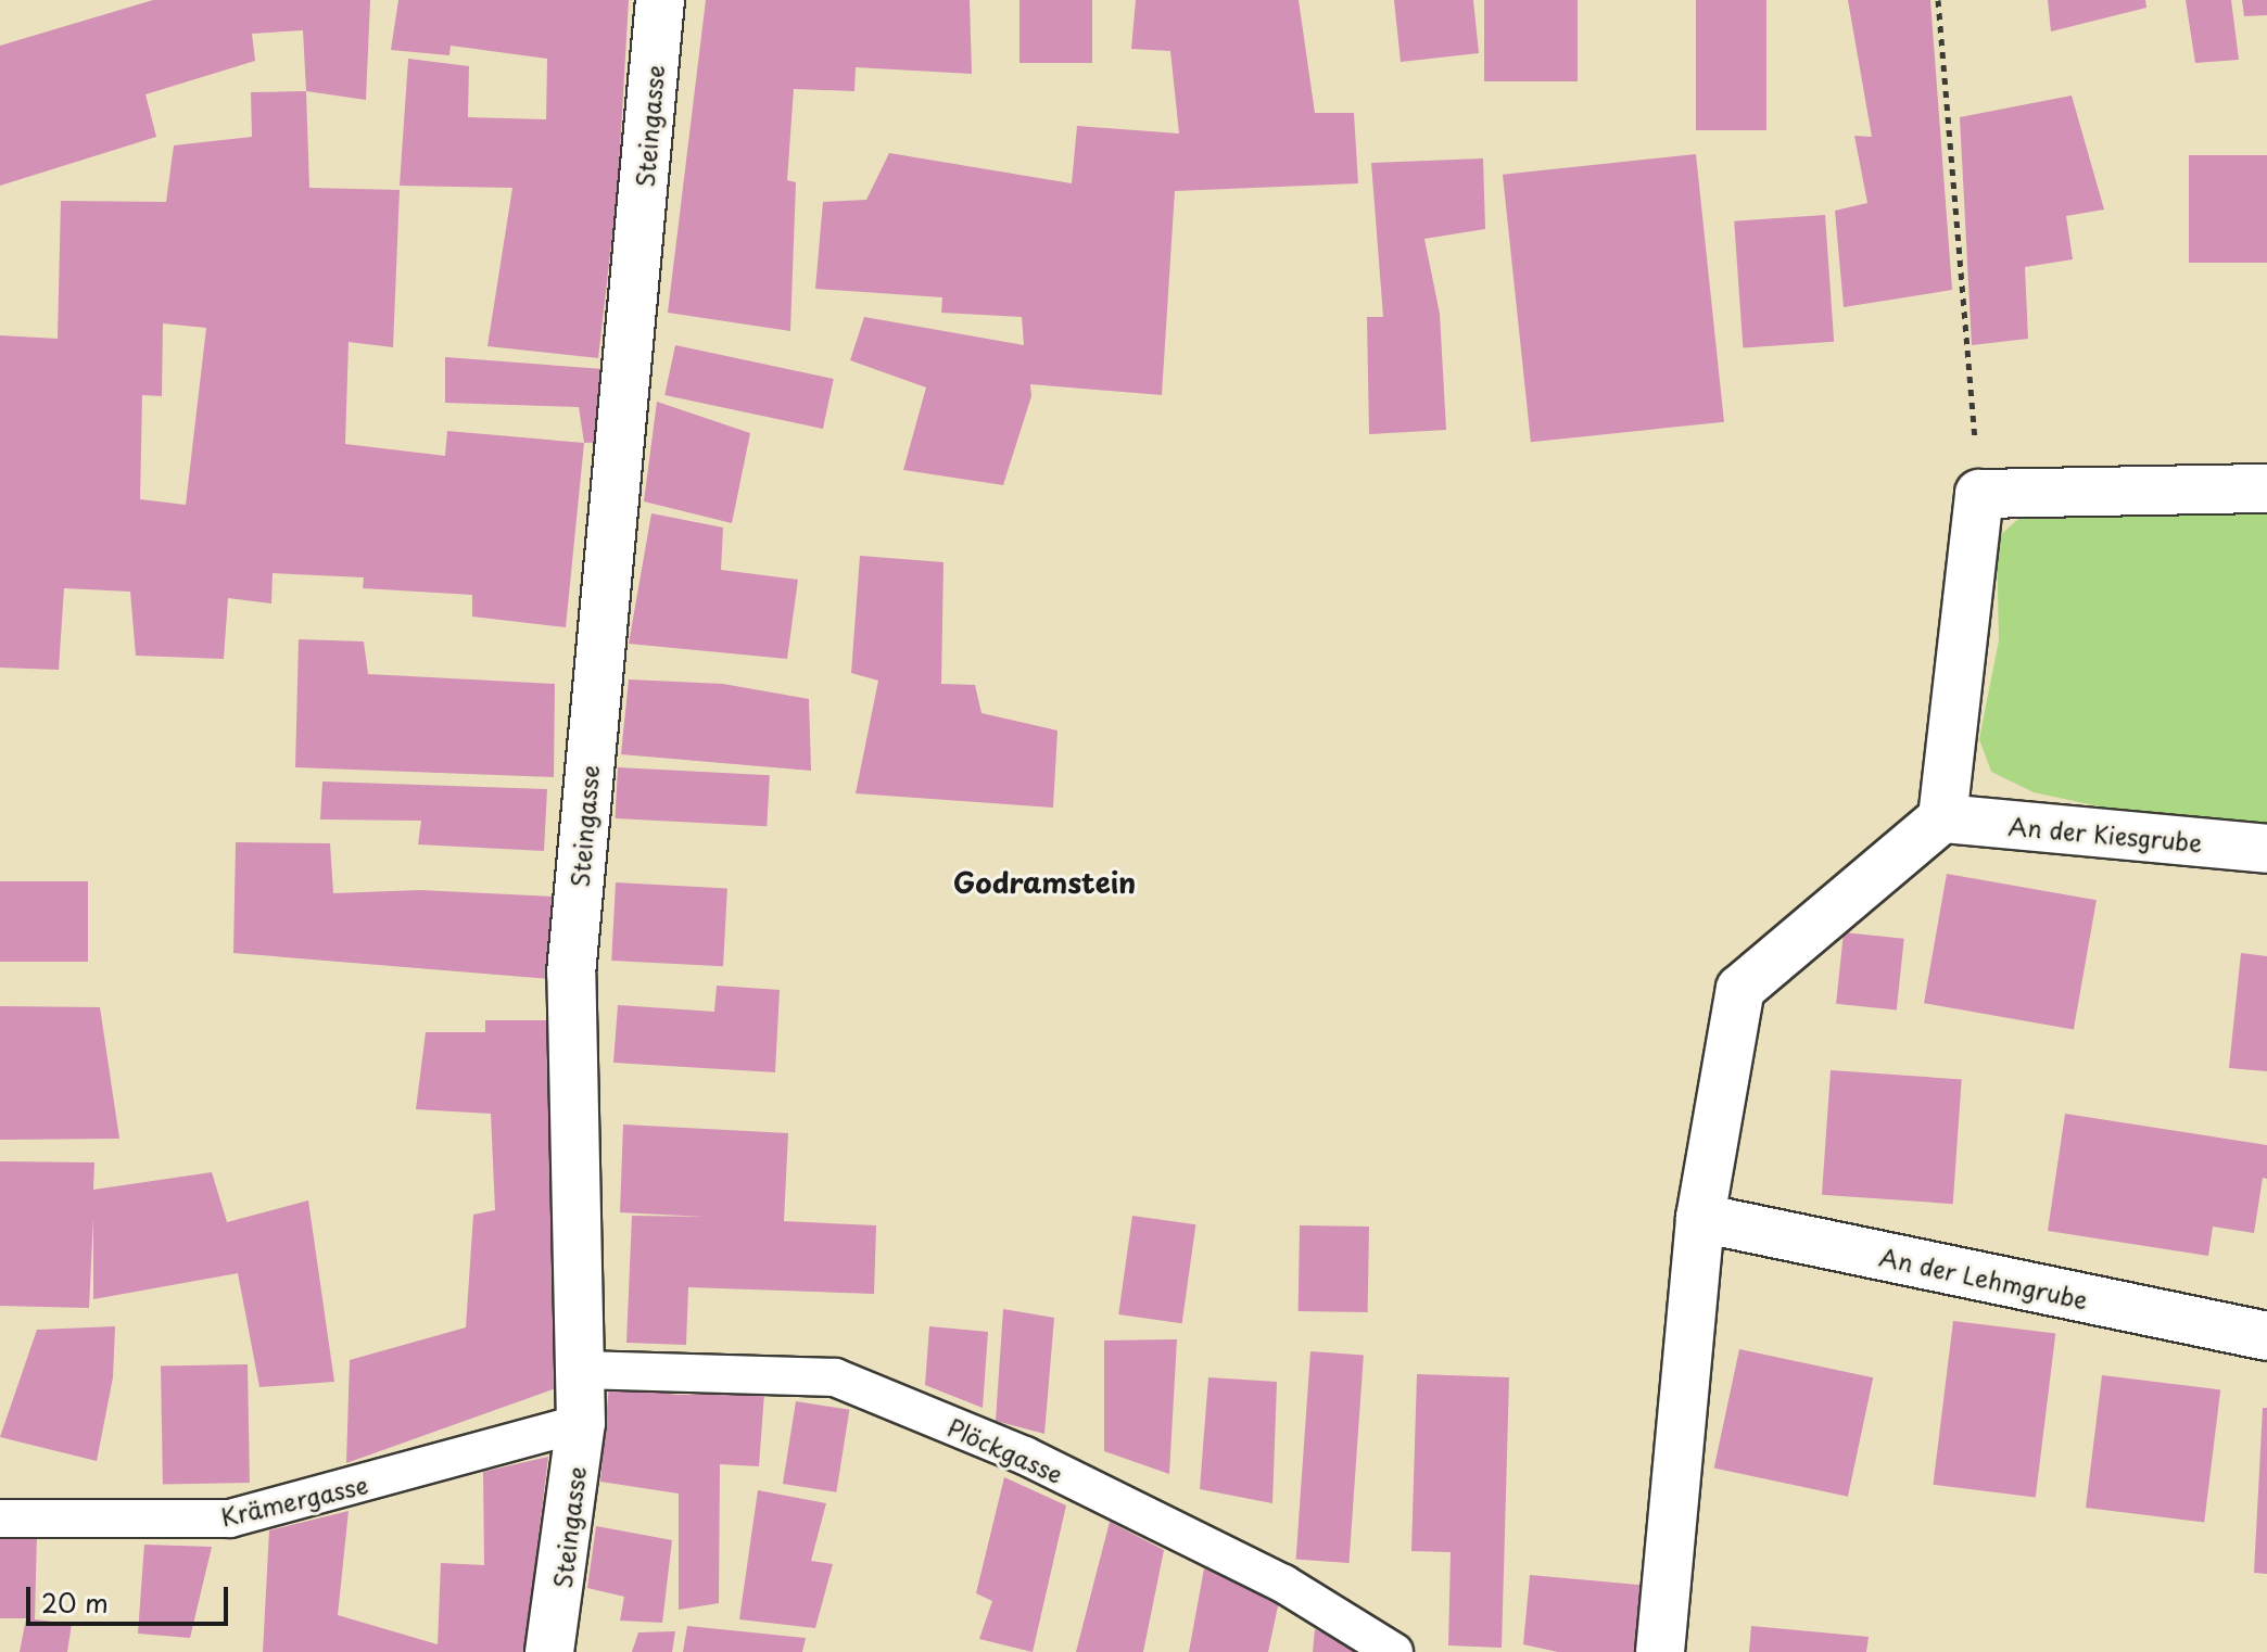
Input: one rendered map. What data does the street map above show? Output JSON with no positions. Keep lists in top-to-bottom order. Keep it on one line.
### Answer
{"streets":{"street":["Steingasse","An der Kiesgrube","An der Lehmgrube"],"lane":["Plöckgasse","Krämergasse"]},"crossings":[["Steingasse","Plöckgasse"],["Steingasse","Krämergasse"]],"districts":["Godramstein"],"scale_bar":"20 m"}
